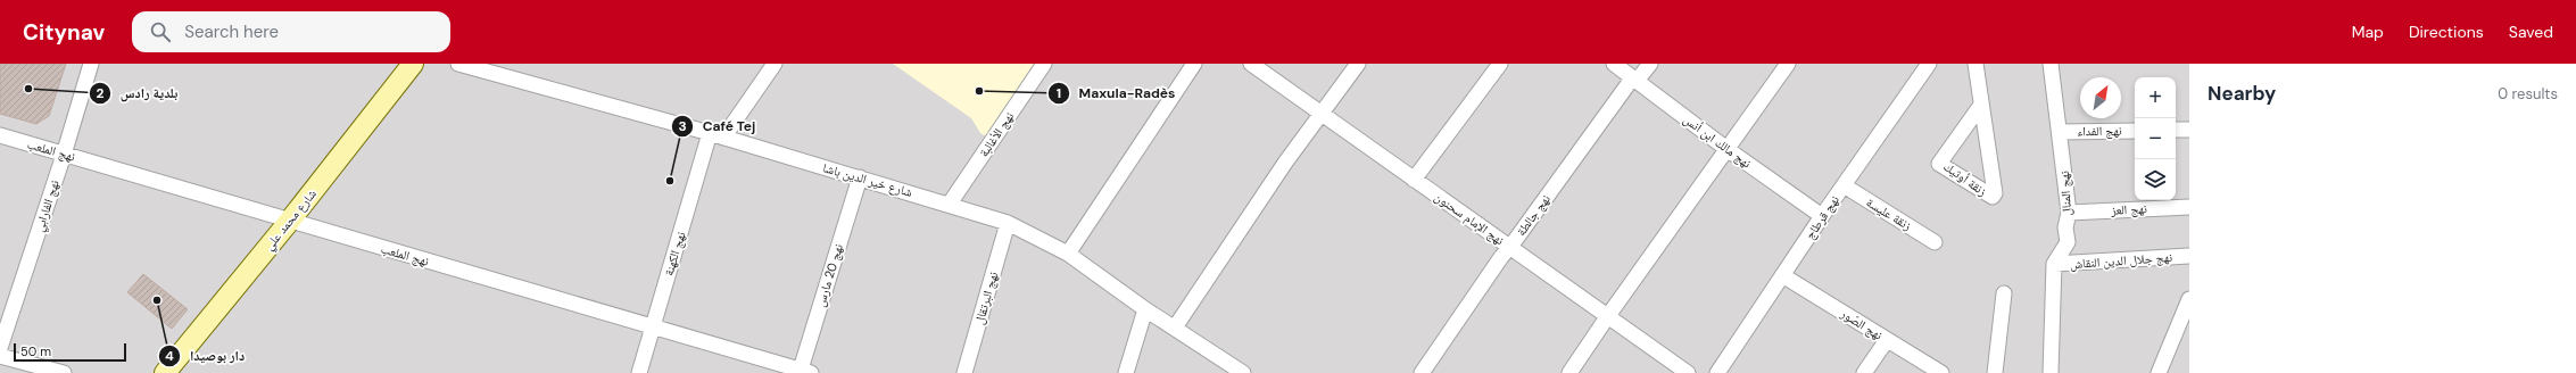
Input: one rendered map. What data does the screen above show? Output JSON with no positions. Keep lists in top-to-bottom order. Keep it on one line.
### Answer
{"streets":{"main road":["شارع محمد علي"],"street":["نهج الفداء","نهج الأغالبة","نهج مالك ابن أنس","نهج الملعب","زنقة أوتيك","شارع خير الدين باشا","نهج المنال","نهج الفارابي","نهج العز","زنقة عليسة","نهج جالطة","نهج قرطاج","نهج الإمام سحنون","نهج الكهنة","نهج جلال الدين النقاش","نهج 20 مارس","نهج البرتقال","نهج الصّور"]},"crossings":[["نهج الفداء","نهج المنال"],["نهج الأغالبة","شارع خير الدين باشا"],["نهج مالك ابن أنس","نهج جالطة"],["نهج مالك ابن أنس","نهج قرطاج"],["نهج الملعب","نهج الفارابي"],["نهج الملعب","شارع محمد علي"],["نهج الملعب","نهج الكهنة"],["نهج الملعب","نهج 20 مارس"],["شارع خير الدين باشا","نهج الكهنة"],["شارع خير الدين باشا","نهج 20 مارس"],["شارع خير الدين باشا","نهج البرتقال"],["نهج المنال","نهج العز"],["نهج المنال","نهج جلال الدين النقاش"],["زنقة عليسة","نهج قرطاج"],["نهج جالطة","نهج الإمام سحنون"],["نهج قرطاج","نهج الصّور"]],"places":["بلدية رادس","Maxula-Radès","Café Tej","دار بوصيدا"],"scale_bar":"50 m","north":"top right","page":{"header":"Citynav","search":"Search here","nav":["Map","Directions","Saved"],"heading":["Nearby","0 results"],"map_buttons":["+","−"],"scale":"50 m"}}
